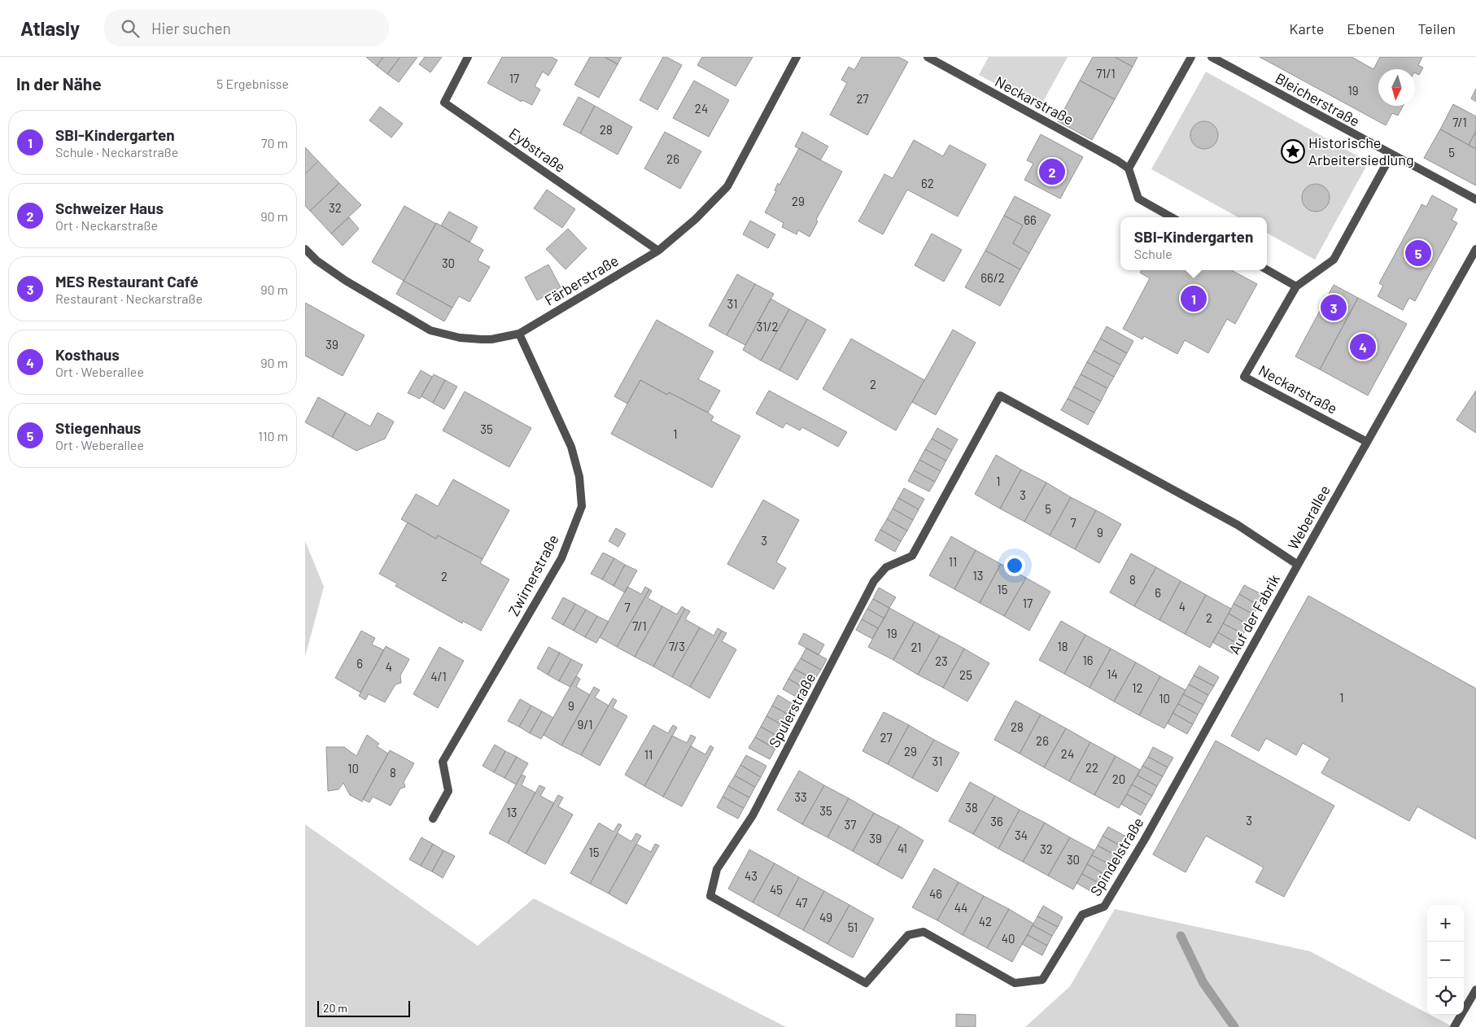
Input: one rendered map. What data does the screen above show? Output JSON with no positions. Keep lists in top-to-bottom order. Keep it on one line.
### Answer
{"streets":{"street":["Bleicherstraße","Neckarstraße","Eybstraße","Färberstraße","Weberallee","Zwirnerstraße","Auf der Fabrik","Spulerstraße","Spindelstraße"]},"crossings":[["Bleicherstraße","Neckarstraße"],["Neckarstraße","Weberallee"],["Eybstraße","Färberstraße"],["Färberstraße","Zwirnerstraße"],["Weberallee","Auf der Fabrik"],["Weberallee","Spulerstraße"],["Auf der Fabrik","Spindelstraße"],["Spulerstraße","Spindelstraße"]],"places":{"place":["Historische Arbeitersiedlung"]},"house_numbers":["71/1","17","19","27","24","7/1","28","5","26","62","29","32","66","30","66/2","31","31/2","39","2","35","1","1","3","5","7","9","3","11","13","2","8","15","6","17","4","7","2","7/1","19","7/3","18","21","16","23","6","4","14","25","4/1","12","1","10","9","9/1","28","27","26","29","24","11","31","22","10","8","20","33","38","35","13","3","36","37","34","39","41","32","15","30","43","45","46","47","44","49","42","51","40"],"scale_bar":"20 m","north":"bottom","page":{"header":"Atlasly","search":"Hier suchen","nav":["Karte","Ebenen","Teilen"],"heading":["In der Nähe","5 Ergebnisse"],"list":[{"mark":"1","name":"SBI-Kindergarten","note":"Schule · Neckarstraße","value":"70 m"},{"mark":"2","name":"Schweizer Haus","note":"Ort · Neckarstraße","value":"90 m"},{"mark":"3","name":"MES Restaurant Café","note":"Restaurant · Neckarstraße","value":"90 m"},{"mark":"4","name":"Kosthaus","note":"Ort · Weberallee","value":"90 m"},{"mark":"5","name":"Stiegenhaus","note":"Ort · Weberallee","value":"110 m"}],"pins":["2","5","1","3","4"],"popup":["SBI-Kindergarten","Schule"],"map_buttons":["+","−"],"scale":"20 m"}}
